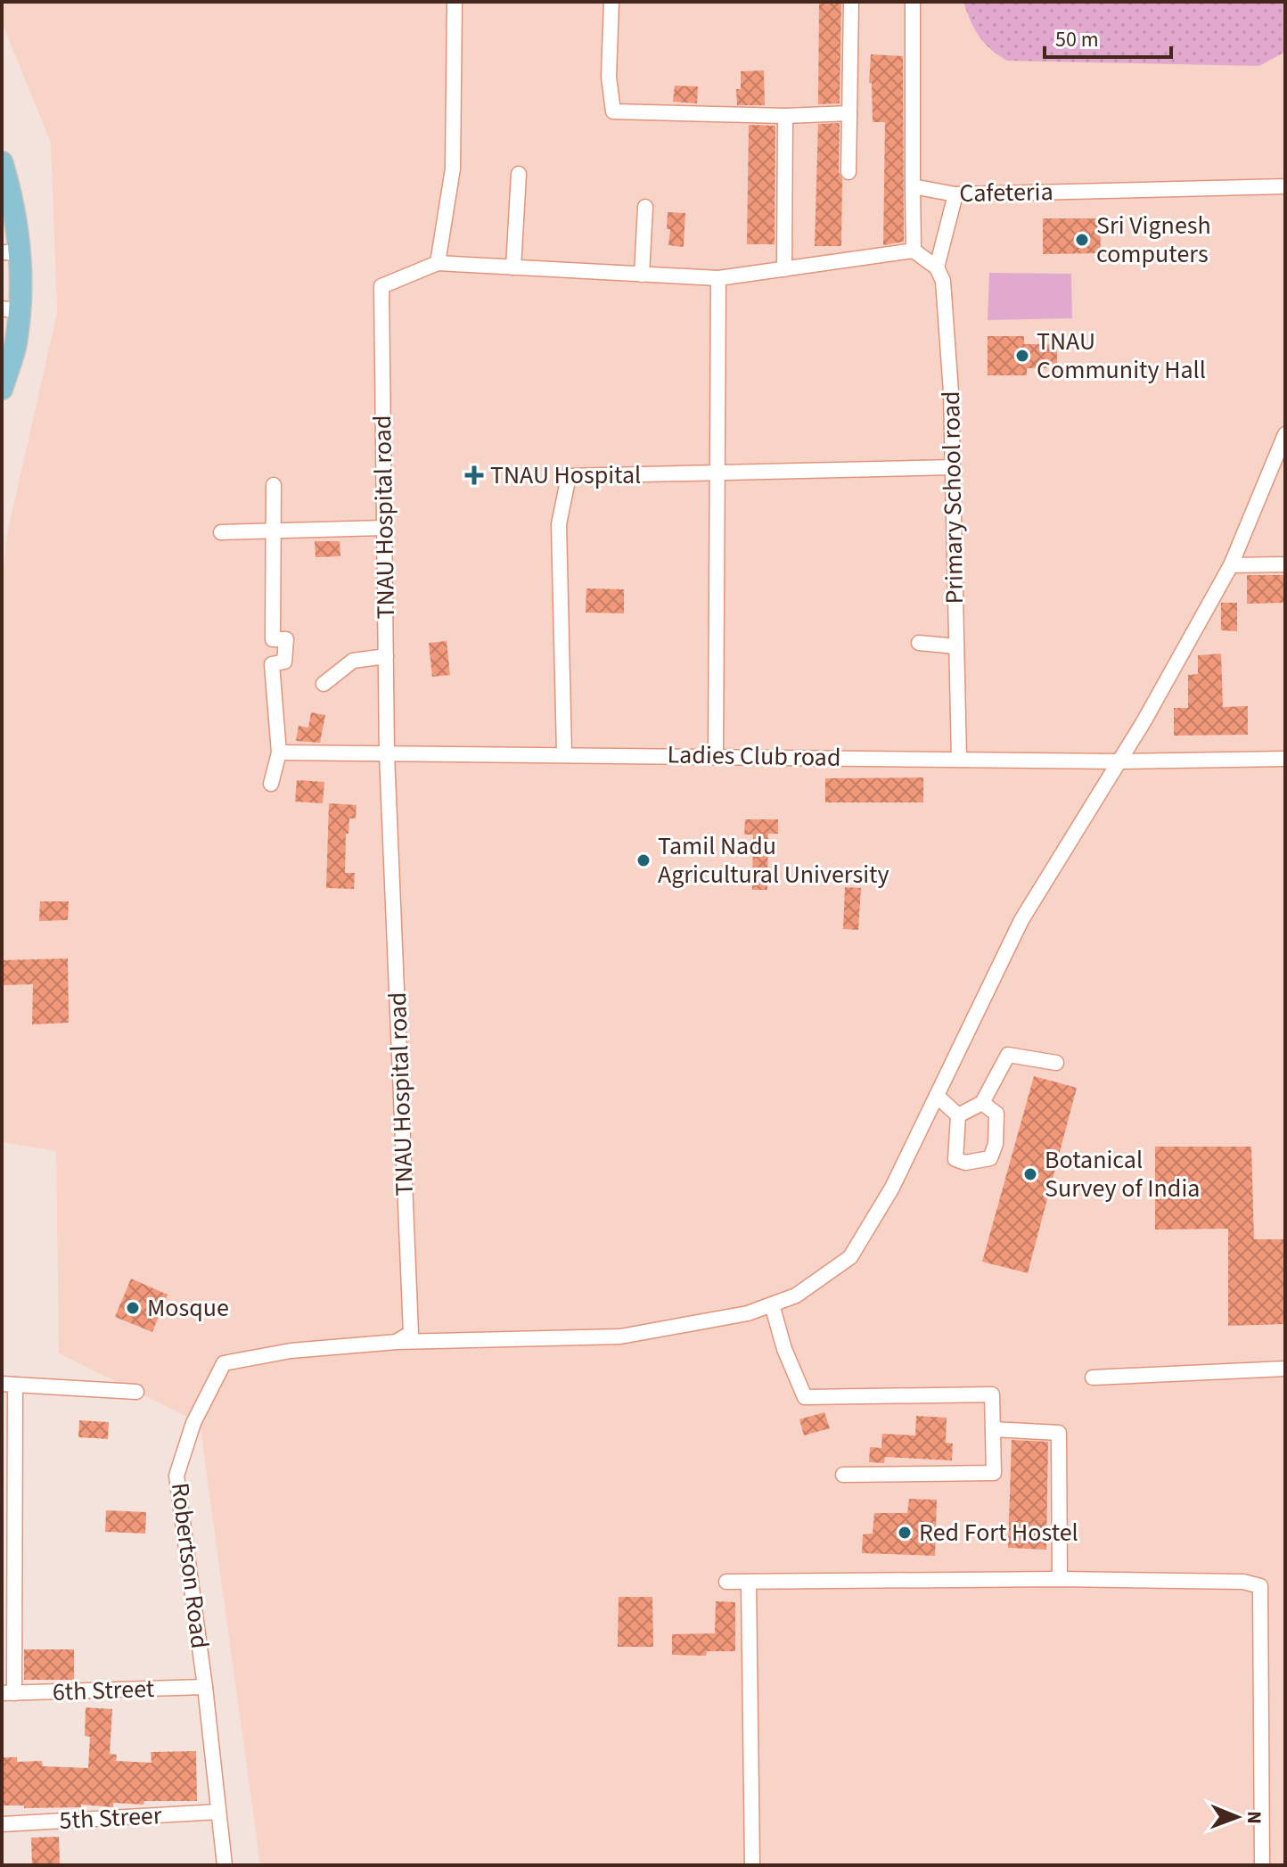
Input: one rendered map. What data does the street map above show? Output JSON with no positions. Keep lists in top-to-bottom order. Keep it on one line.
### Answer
{"streets":{"street":["Cafeteria","Primary School road","TNAU Hospital road","Ladies Club road","Robertson Road","6th Street","5th Streer"]},"crossings":[["Primary School road","Ladies Club road"],["TNAU Hospital road","Ladies Club road"],["TNAU Hospital road","Robertson Road"],["Robertson Road","6th Street"],["Robertson Road","5th Streer"]],"places":{"other":["Sri Vignesh computers","TNAU Community Hall","Tamil Nadu Agricultural University","Botanical Survey of India","Mosque","Red Fort Hostel"],"health":["TNAU Hospital"]},"scale_bar":"50 m","north":"right"}
